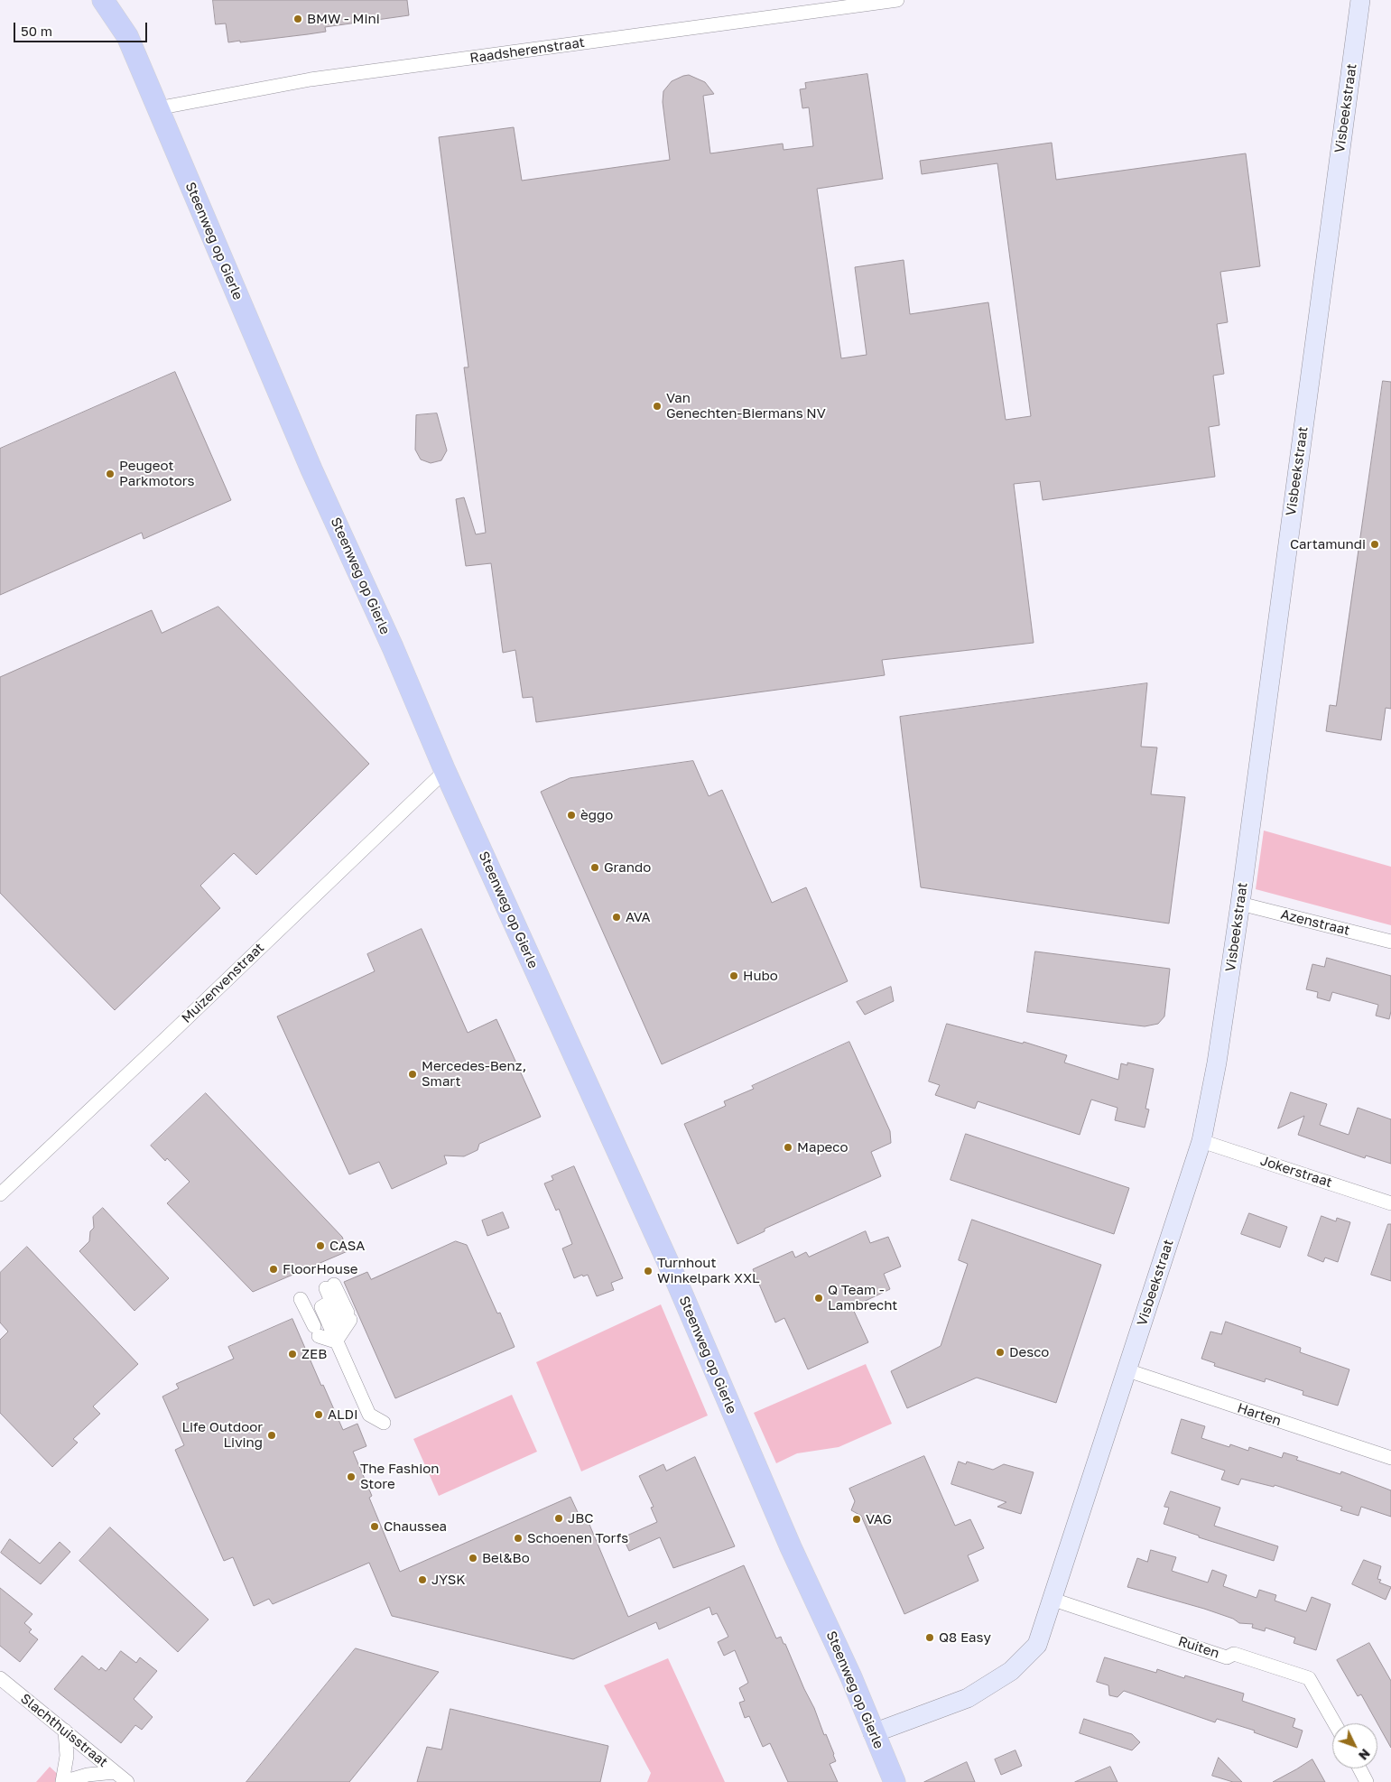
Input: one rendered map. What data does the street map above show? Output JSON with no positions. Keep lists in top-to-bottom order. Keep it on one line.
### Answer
{"streets":{"main road":["Steenweg op Gierle"],"street":["Raadsherenstraat","Visbeekstraat","Azenstraat","Muizenvenstraat","Jokerstraat","Harten","Ruiten","Slachthuisstraat"]},"crossings":[["Raadsherenstraat","Steenweg op Gierle"],["Visbeekstraat","Steenweg op Gierle"],["Visbeekstraat","Azenstraat"],["Visbeekstraat","Jokerstraat"],["Visbeekstraat","Harten"],["Visbeekstraat","Ruiten"],["Steenweg op Gierle","Muizenvenstraat"]],"places":["BMW - Mini","Van Genechten-Biermans NV","Peugeot Parkmotors","Cartamundi","èggo","Grando","AVA","Hubo","Mercedes-Benz, Smart","Mapeco","CASA","FloorHouse","Turnhout Winkelpark XXL","Q Team - Lambrecht","Desco","ZEB","ALDI","Life Outdoor Living","The Fashion Store","JBC","VAG","Chaussea","Schoenen Torfs","Bel&Bo","JYSK","Q8 Easy"],"scale_bar":"50 m","north":"bottom right"}
